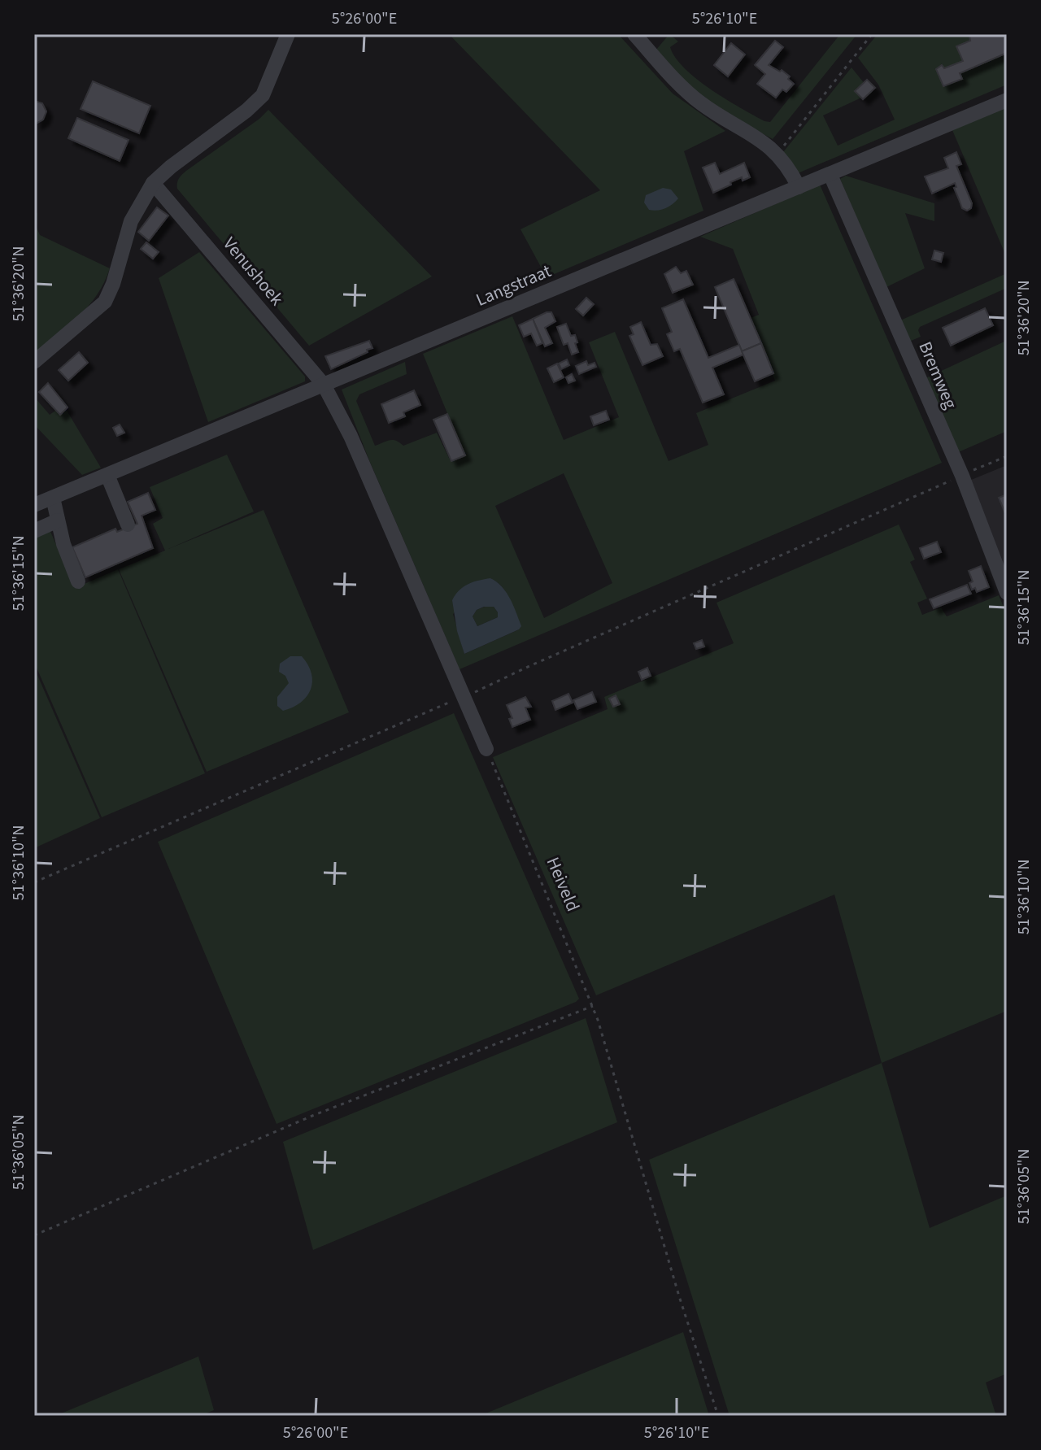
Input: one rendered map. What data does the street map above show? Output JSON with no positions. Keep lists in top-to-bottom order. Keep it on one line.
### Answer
{"streets":{"street":["Venushoek","Langstraat","Bremweg"],"path":["Heiveld"]},"crossings":[["Venushoek","Langstraat"],["Langstraat","Bremweg"]],"coordinates":["5°26'00\"E","5°26'10\"E","51°36'20\"N","51°36'15\"N","51°36'10\"N","51°36'05\"N"]}
